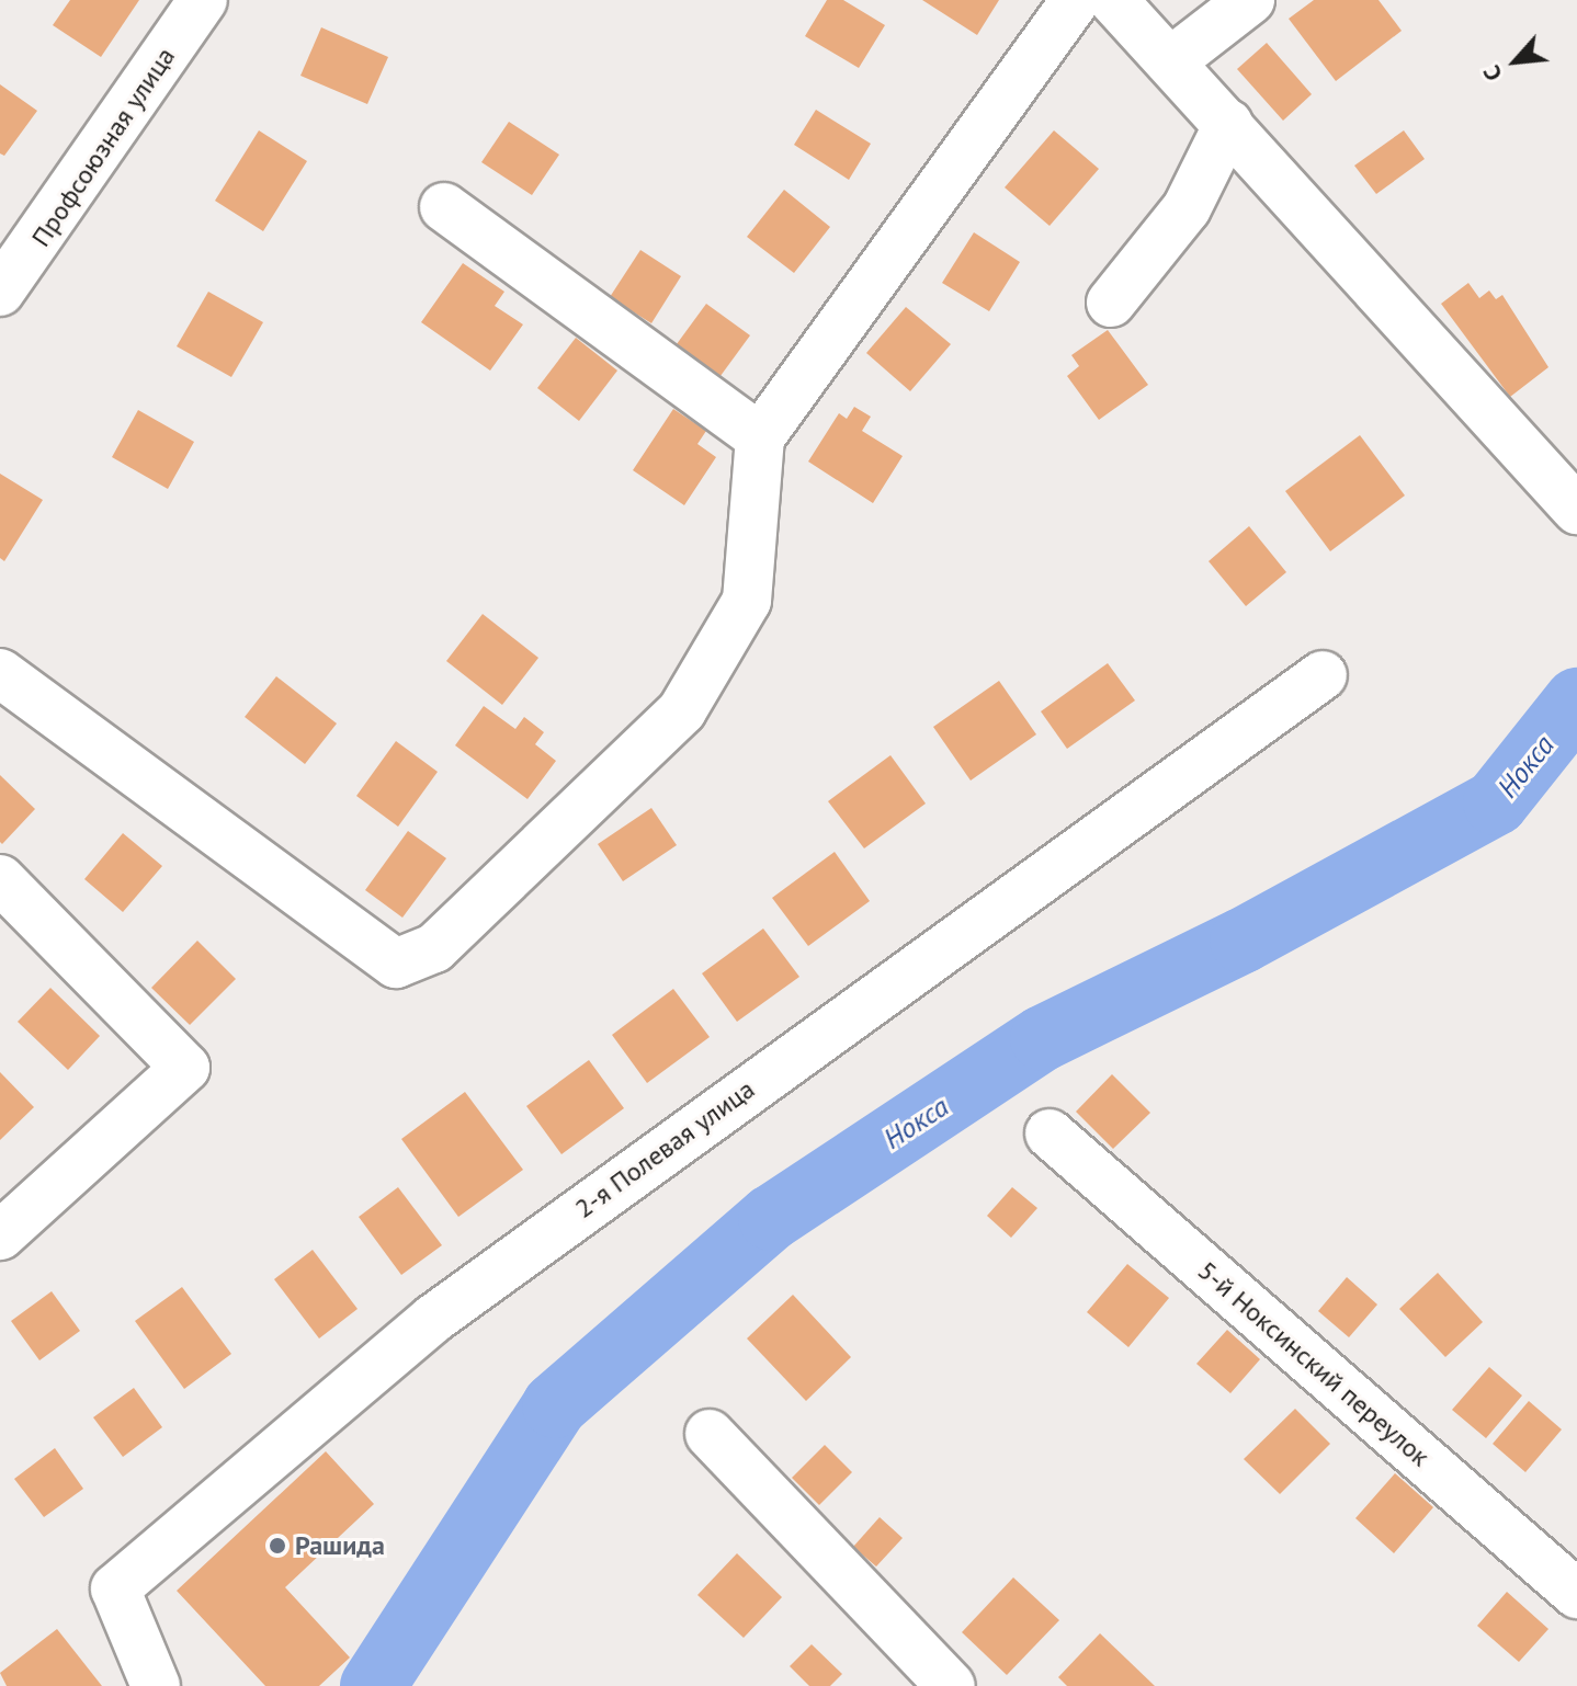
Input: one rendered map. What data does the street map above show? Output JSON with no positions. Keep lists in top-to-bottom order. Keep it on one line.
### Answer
{"streets":{"street":["Профсоюзная улица","2-я Полевая улица","5-й Ноксинский переулок"]},"water":["Нокса"],"places":["Рашида"],"north":"bottom left"}
